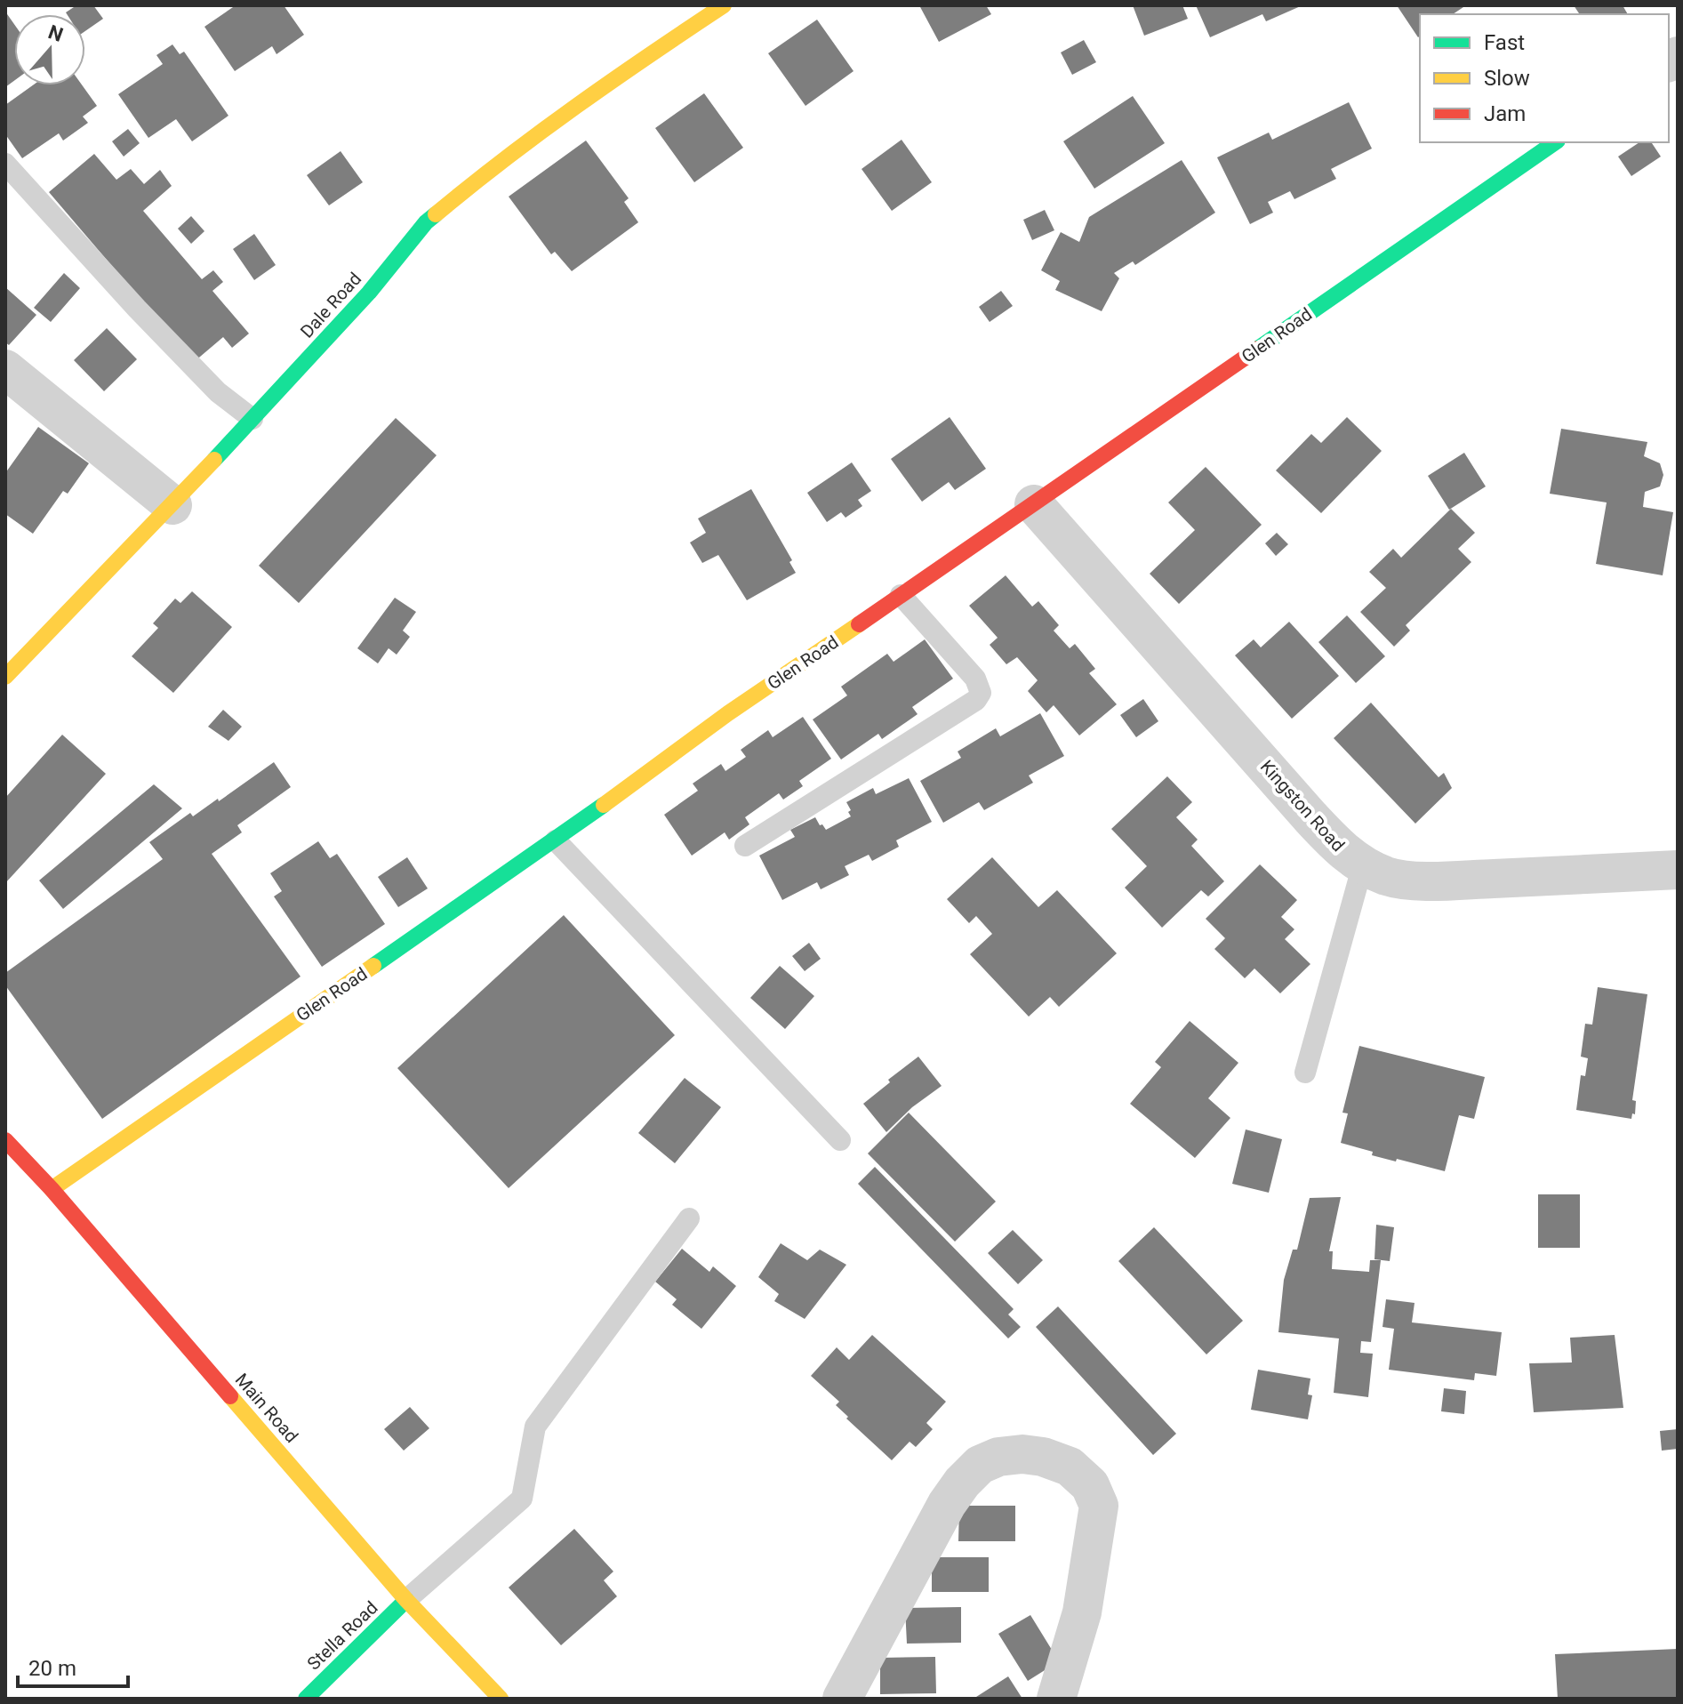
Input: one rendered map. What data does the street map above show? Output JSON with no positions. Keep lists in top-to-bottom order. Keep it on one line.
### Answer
{"streets":{"street":["Dale Road","Glen Road","Kingston Road","Main Road","Stella Road"]},"crossings":[["Glen Road","Kingston Road"],["Glen Road","Main Road"],["Main Road","Stella Road"]],"legend":["Fast","Slow","Jam"],"scale_bar":"20 m","north":"top"}
